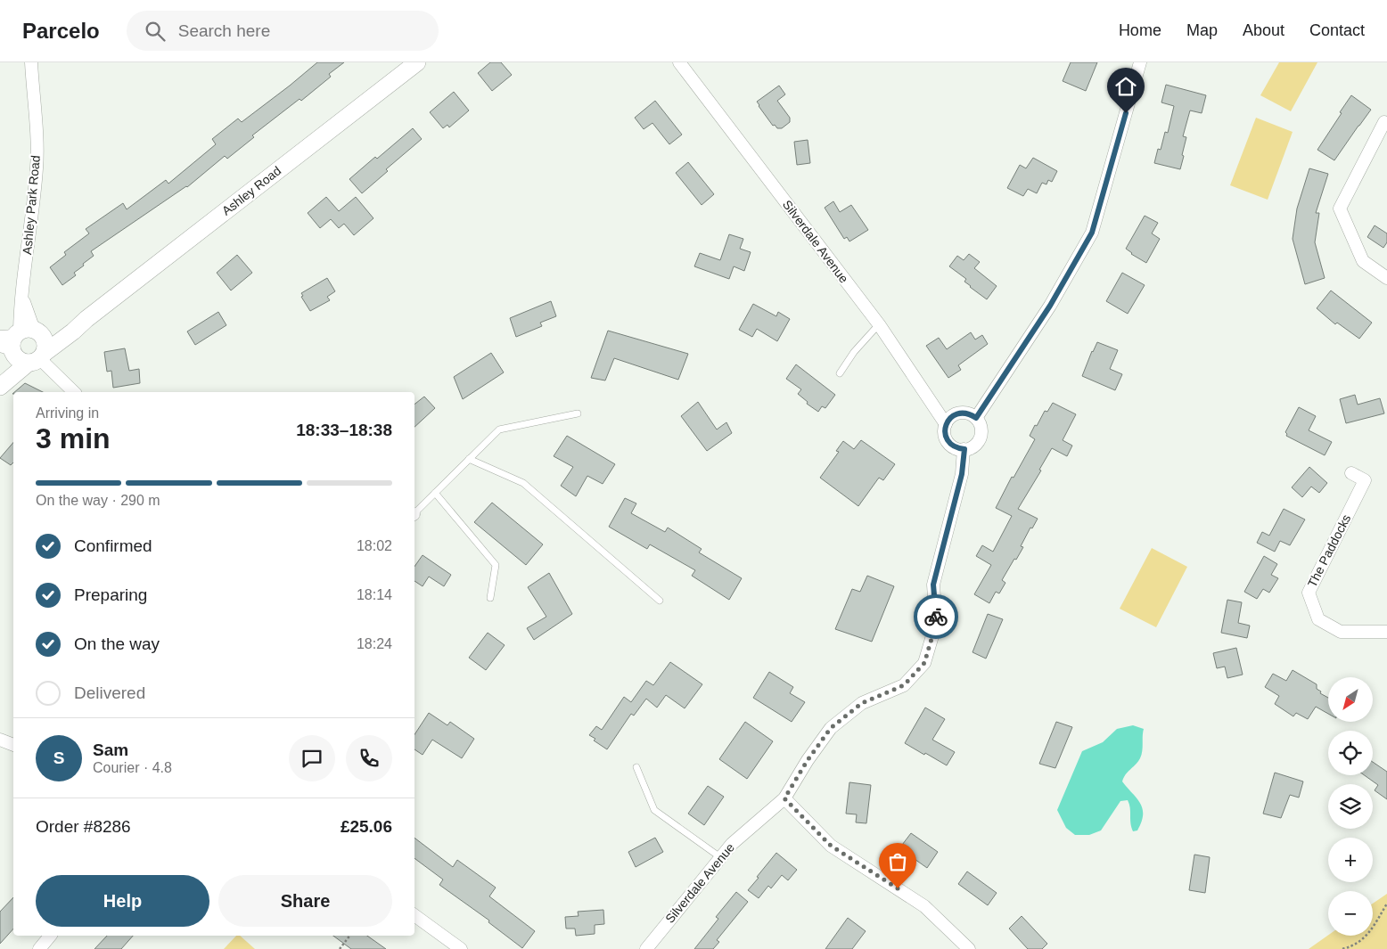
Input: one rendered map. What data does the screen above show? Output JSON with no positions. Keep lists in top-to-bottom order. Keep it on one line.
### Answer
{"streets":{"main road":["Ashley Road"],"street":["Ashley Park Road","Silverdale Avenue","The Paddocks"]},"crossings":[["Ashley Road","Ashley Park Road"]],"north":"bottom left","page":{"header":"Parcelo","search":"Search here","nav":["Home","Map","About","Contact"],"heading":["3 min","Arriving in","18:33–18:38"],"panel":["Sam","Courier · 4.8","Order #8286","£25.06"],"bar":"On the way · 290 m","list":[["Confirmed","18:02"],["Preparing","18:14"],["On the way","18:24"],"Delivered"],"map_buttons":["+","−"],"round":"S","buttons":["Help","Share"]}}
